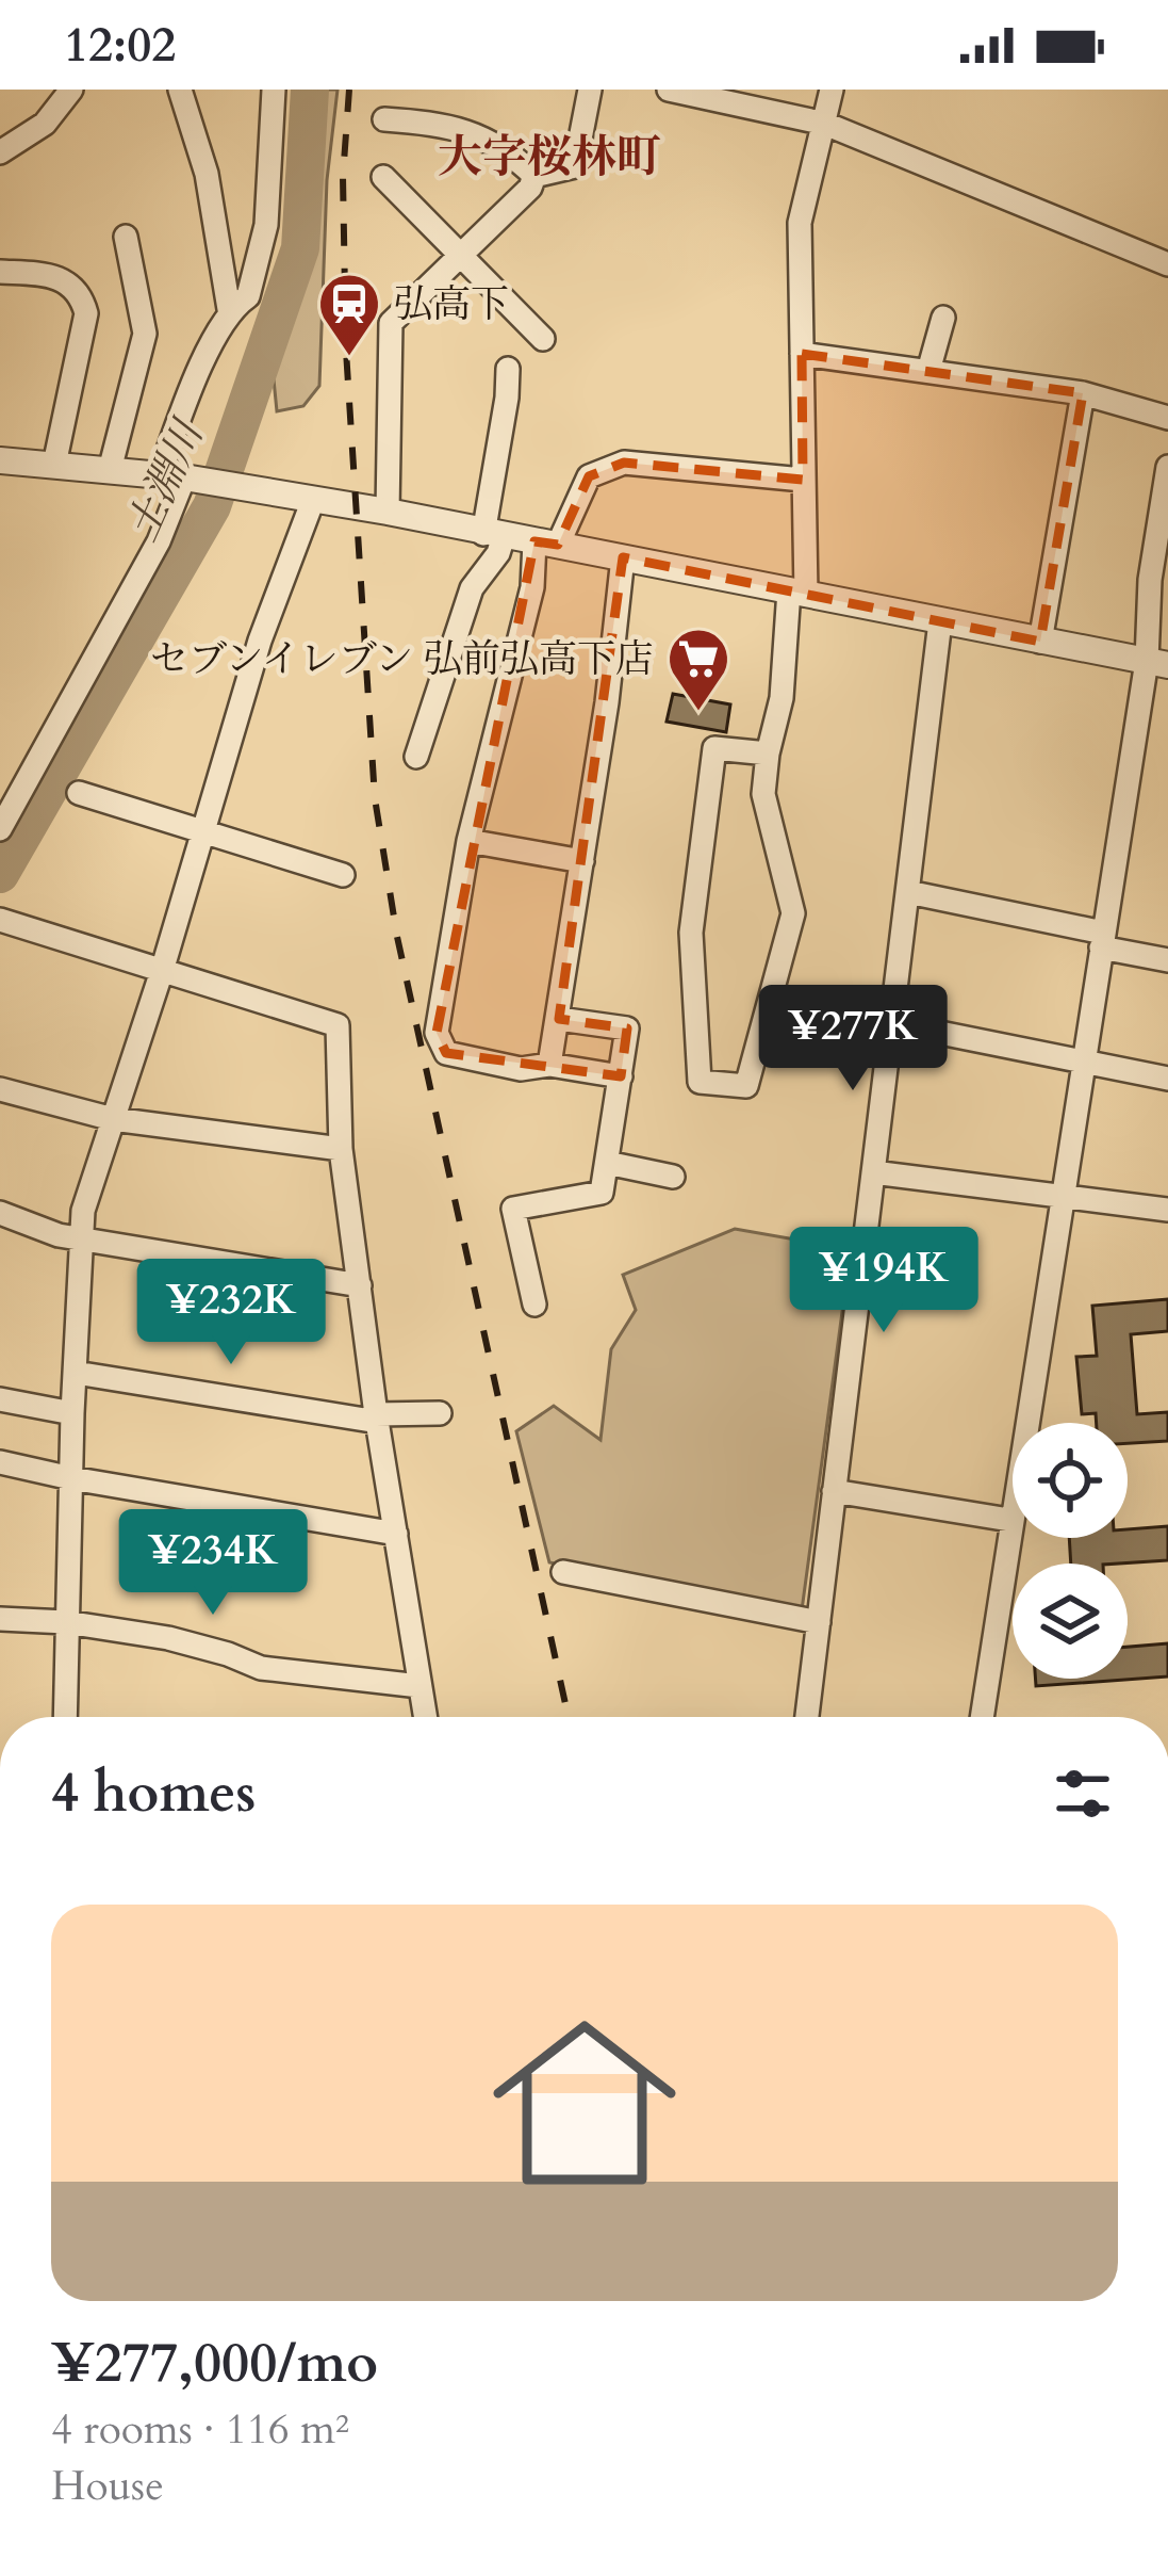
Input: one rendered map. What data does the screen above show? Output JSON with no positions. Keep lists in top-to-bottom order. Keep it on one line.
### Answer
{"districts":["大字桜林町"],"water":["土淵川"],"places":{"station":["弘高下"],"supermarket":["セブンイレブン 弘前弘高下店"]},"page":{"status":"12:02","price":["¥277K","¥194K","¥232K","¥234K"],"heading":"4 homes","list":[{"name":"¥277,000/mo","note":"4 rooms · 116 m² · House"}]}}
